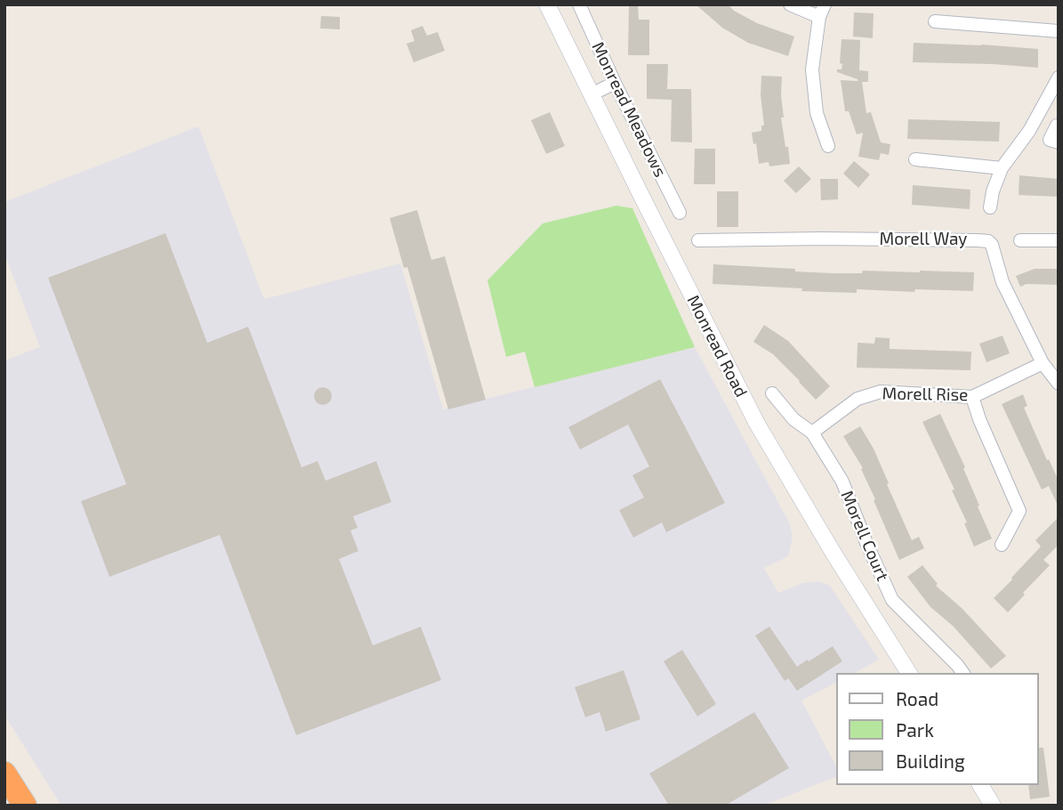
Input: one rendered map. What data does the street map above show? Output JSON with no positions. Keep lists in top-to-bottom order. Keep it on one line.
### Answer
{"streets":{"street":["Monread Meadows","Morell Way","Monread Road","Morell Rise","Morell Court"]},"crossings":[["Morell Way","Morell Rise"],["Morell Rise","Morell Court"]],"legend":["Road","Park","Building"]}
